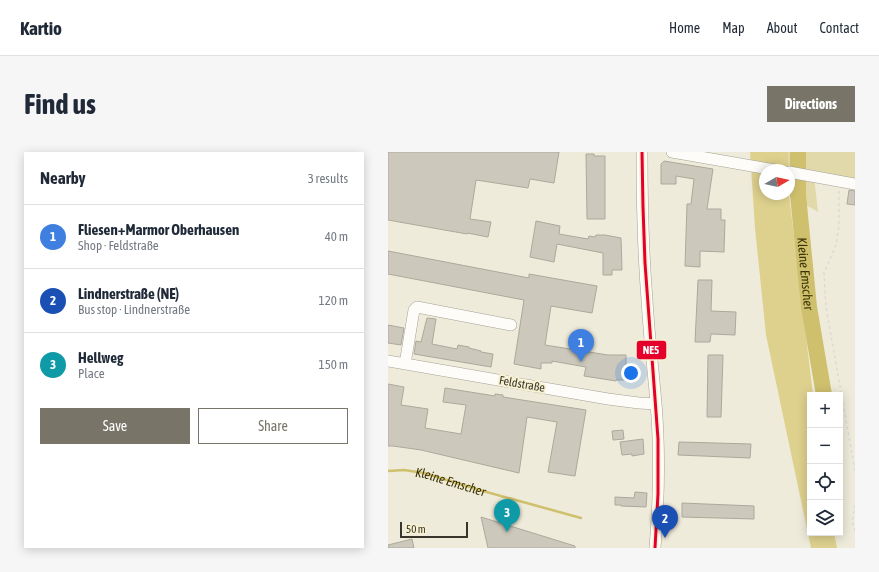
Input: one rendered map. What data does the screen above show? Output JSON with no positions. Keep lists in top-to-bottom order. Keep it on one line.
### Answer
{"streets":{"street":["Feldstraße"]},"water":["Kleine Emscher"],"lines":["transit line NE5"],"scale_bar":"50 m","north":"right","page":{"header":"Kartio","nav":["Home","Map","About","Contact"],"buttons":["Directions",["Save","Share"]],"title":"Find us","heading":["Nearby","3 results"],"list":[{"mark":"1","name":"Fliesen+Marmor Oberhausen","note":"Shop · Feldstraße","value":"40 m"},{"mark":"2","name":"Lindnerstraße (NE)","note":"Bus stop · Lindnerstraße","value":"120 m"},{"mark":"3","name":"Hellweg","note":"Place","value":"150 m"}],"pins":["1","3","2"],"map_buttons":["+","−"],"scale":"50 m"}}
